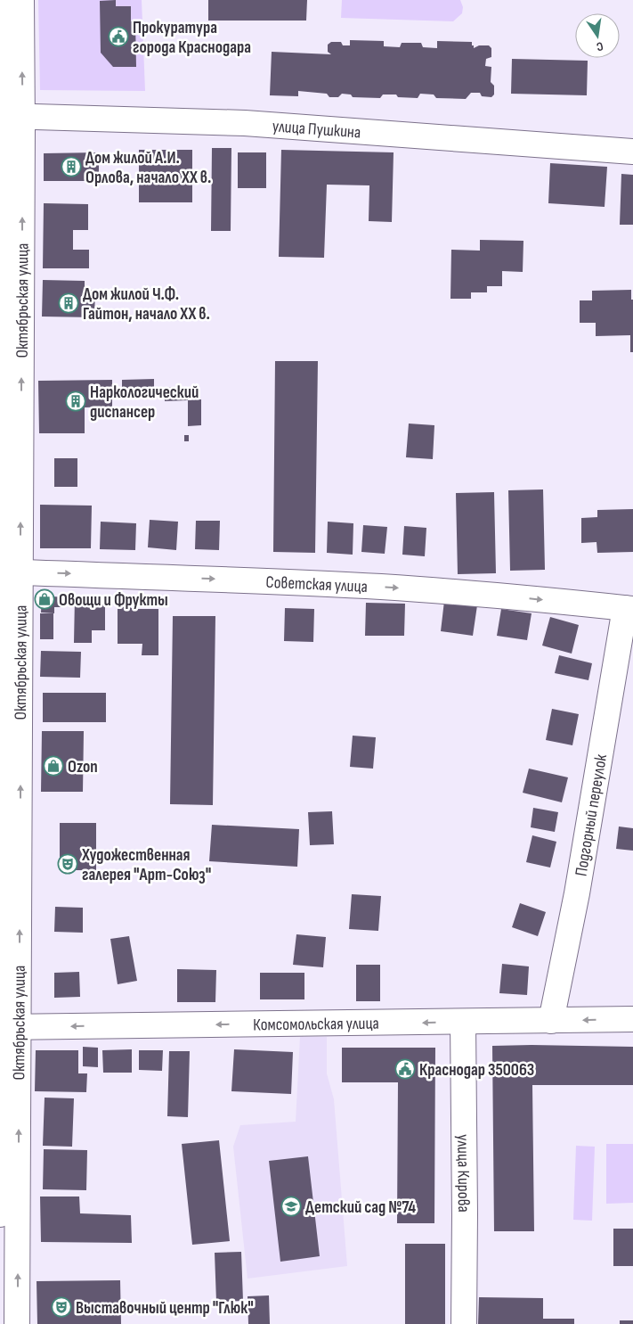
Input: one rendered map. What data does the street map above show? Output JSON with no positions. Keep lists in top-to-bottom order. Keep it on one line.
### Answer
{"streets":{"street":["улица Пушкина","Октябрьская улица","Советская улица","Подгорный переулок","Комсомольская улица","улица Кирова"]},"crossings":[["улица Пушкина","Октябрьская улица"],["Октябрьская улица","Советская улица"],["Октябрьская улица","Комсомольская улица"],["Советская улица","Подгорный переулок"],["Подгорный переулок","Комсомольская улица"],["Комсомольская улица","улица Кирова"]],"one_way":["Советская улица","Комсомольская улица"],"places":{"public building":["Прокуратура города Краснодара","Краснодар 350063"],"building":["Дом жилой А.И. Орлова, начало XX в.","Дом жилой Ч.Ф. Гайтон, начало XX в.","Наркологический диспансер"],"shop":["Овощи и Фрукты","Ozon"],"theatre":["Художественная галерея \"Арт-Союз\"","Выставочный центр \"Глюк\""],"school or university":["Детский сад №74"]},"north":"bottom"}
